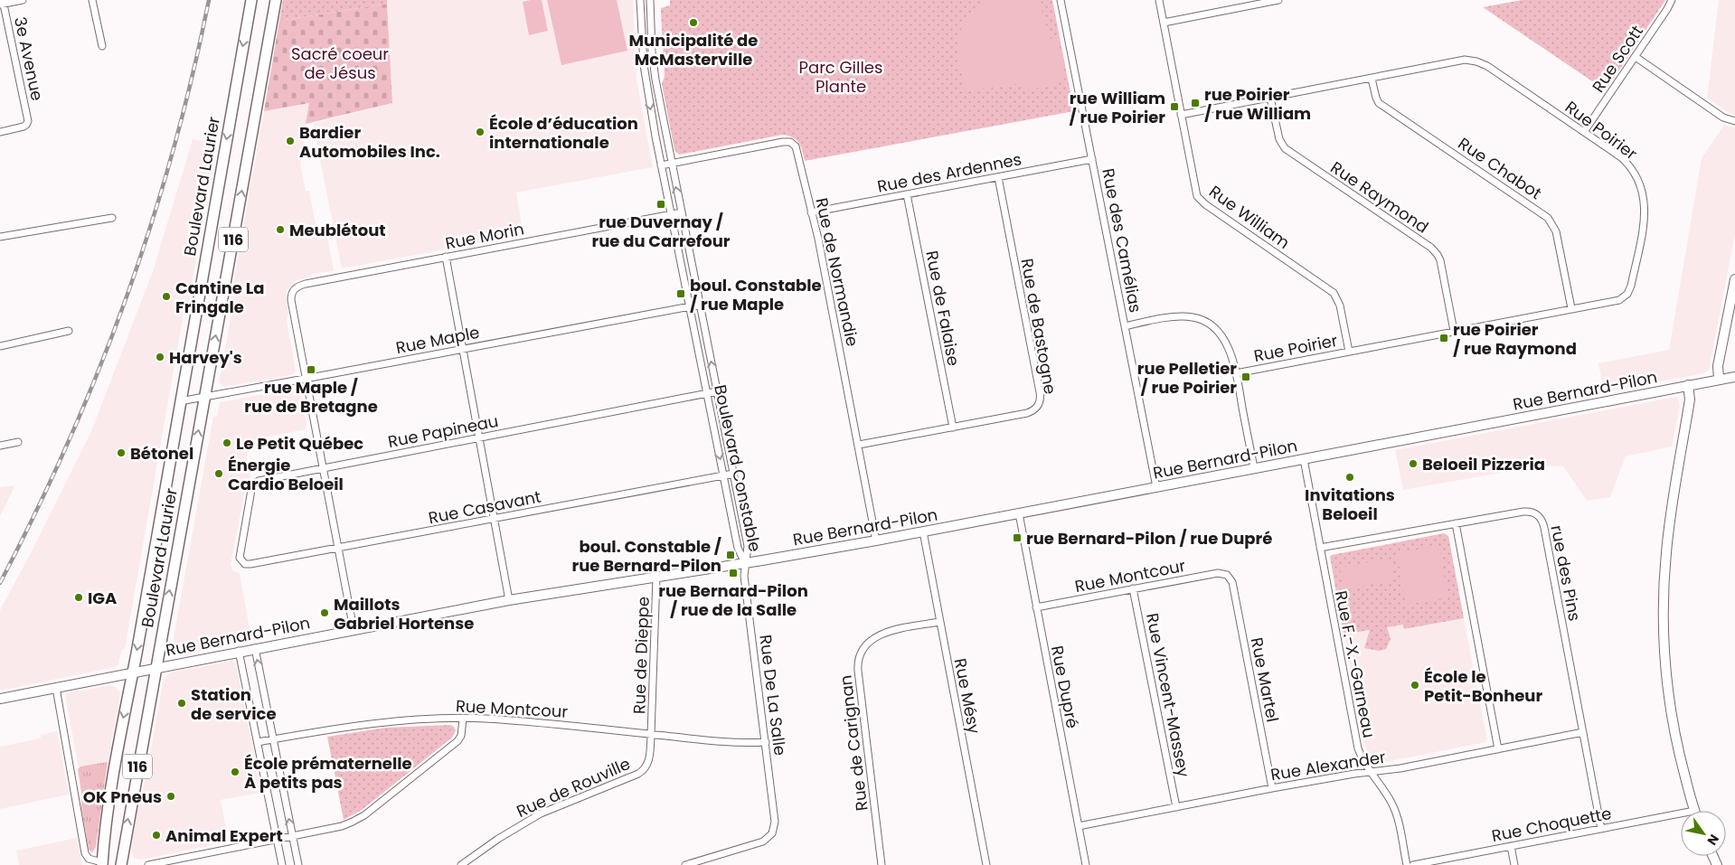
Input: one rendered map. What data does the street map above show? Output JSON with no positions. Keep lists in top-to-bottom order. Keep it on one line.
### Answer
{"streets":{"main road":["Boulevard Laurier","116","Rue Bernard-Pilon"],"street":["3e Avenue","Rue Scott","Rue Poirier","Rue Chabot","Rue des Ardennes","Rue Raymond","Rue William","Rue Morin","Rue des Camélias","Rue de Normandie","Rue de Falaise","Rue de Bastogne","Rue Maple","Rue Papineau","Boulevard Constable","Rue Casavant","rue des Pins","Rue Montcour","Rue de Dieppe","Rue F.-X.-Garneau","Rue Martel","Rue Dupré","Rue De La Salle","Rue Vincent-Massey","Rue Mésy","Rue de Carignan","Rue Alexander","Rue de Rouville","Rue Choquette"]},"crossings":[["Rue Scott","Rue Poirier"],["Rue Poirier","Rue Chabot"],["Rue Poirier","Rue Raymond"],["Rue Poirier","Rue William"],["Rue des Ardennes","Rue des Camélias"],["Rue des Ardennes","Rue de Normandie"],["Rue des Ardennes","Rue de Falaise"],["Rue des Ardennes","Rue de Bastogne"],["Boulevard Laurier","116"],["Boulevard Laurier","Rue Maple"],["Boulevard Laurier","Rue Bernard-Pilon"],["Rue Morin","Rue Maple"],["Rue Morin","Boulevard Constable"],["116","Rue Bernard-Pilon"],["Rue des Camélias","Rue Bernard-Pilon"],["Rue de Normandie","Rue de Bastogne"],["Rue de Normandie","Rue Bernard-Pilon"],["Rue de Normandie","Boulevard Constable"],["Rue de Falaise","Rue de Bastogne"],["Rue Maple","Boulevard Constable"],["Rue Bernard-Pilon","Boulevard Constable"],["Rue Bernard-Pilon","Rue de Dieppe"],["Rue Bernard-Pilon","Rue F.-X.-Garneau"],["Rue Bernard-Pilon","Rue Dupré"],["Rue Bernard-Pilon","Rue De La Salle"],["Rue Bernard-Pilon","Rue Mésy"],["Rue Papineau","Boulevard Constable"],["Rue Papineau","Rue Casavant"],["Boulevard Constable","Rue Casavant"],["Boulevard Constable","Rue De La Salle"],["rue des Pins","Rue F.-X.-Garneau"],["rue des Pins","Rue Alexander"],["rue des Pins","Rue Choquette"],["Rue Montcour","Rue de Dieppe"],["Rue Montcour","Rue Martel"],["Rue Montcour","Rue Dupré"],["Rue Montcour","Rue De La Salle"],["Rue Montcour","Rue Vincent-Massey"],["Rue Montcour","Rue de Rouville"],["Rue de Dieppe","Rue de Rouville"],["Rue F.-X.-Garneau","Rue Alexander"],["Rue Martel","Rue Alexander"],["Rue Dupré","Rue Alexander"],["Rue Vincent-Massey","Rue Alexander"],["Rue Mésy","Rue de Carignan"]],"parks":["Sacré coeur de Jésus","Parc Gilles Plante"],"places":{"other":["Municipalité de McMasterville","École d’éducation internationale","Bardier Automobiles Inc.","Meublétout","Cantine La Fringale","Harvey's","Le Petit Québec","Bétonel","Beloeil Pizzeria","Énergie Cardio Beloeil","Invitations Beloeil","IGA","Maillots Gabriel Hortense","École le Petit-Bonheur","Station de service","École prématernelle À petits pas","OK Pneus","Animal Expert"],"transit":["rue Poirier / rue William","rue William / rue Poirier","rue Duvernay / rue du Carrefour","boul. Constable / rue Maple","rue Poirier / rue Raymond","rue Maple / rue de Bretagne","rue Pelletier / rue Poirier","rue Bernard-Pilon / rue Dupré","boul. Constable / rue Bernard-Pilon","rue Bernard-Pilon / rue de la Salle"]},"north":"bottom right"}
